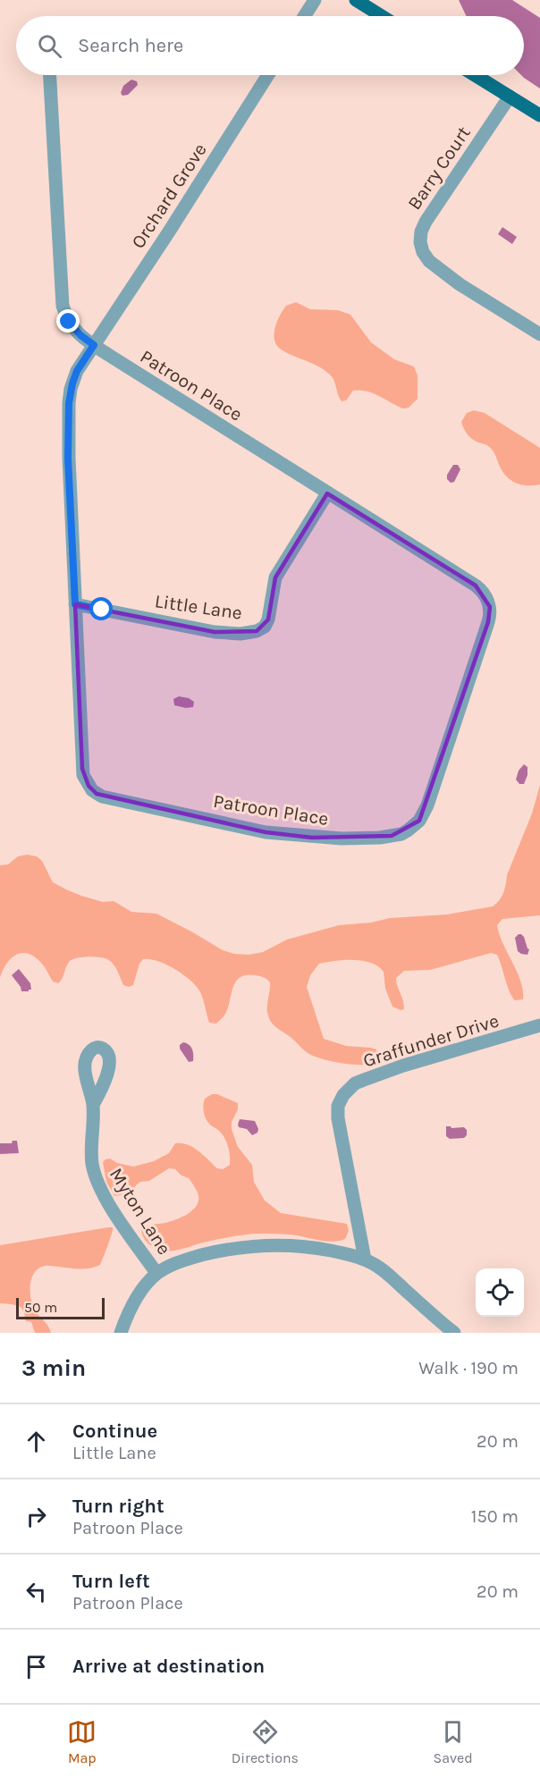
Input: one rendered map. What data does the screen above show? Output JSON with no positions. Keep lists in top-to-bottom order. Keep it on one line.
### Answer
{"streets":{"street":["Barry Court","Orchard Grove","Patroon Place","Little Lane","Graffunder Drive","Myton Lane"]},"crossings":[["Orchard Grove","Patroon Place"],["Patroon Place","Little Lane"]],"scale_bar":"50 m","page":{"search":"Search here","scale":"50 m","heading":["3 min","Walk · 190 m"],"list":[["Continue","Little Lane","20 m"],["Turn right","Patroon Place","150 m"],["Turn left","Patroon Place","20 m"],"Arrive at destination"],"nav":["Map","Directions","Saved"]}}
